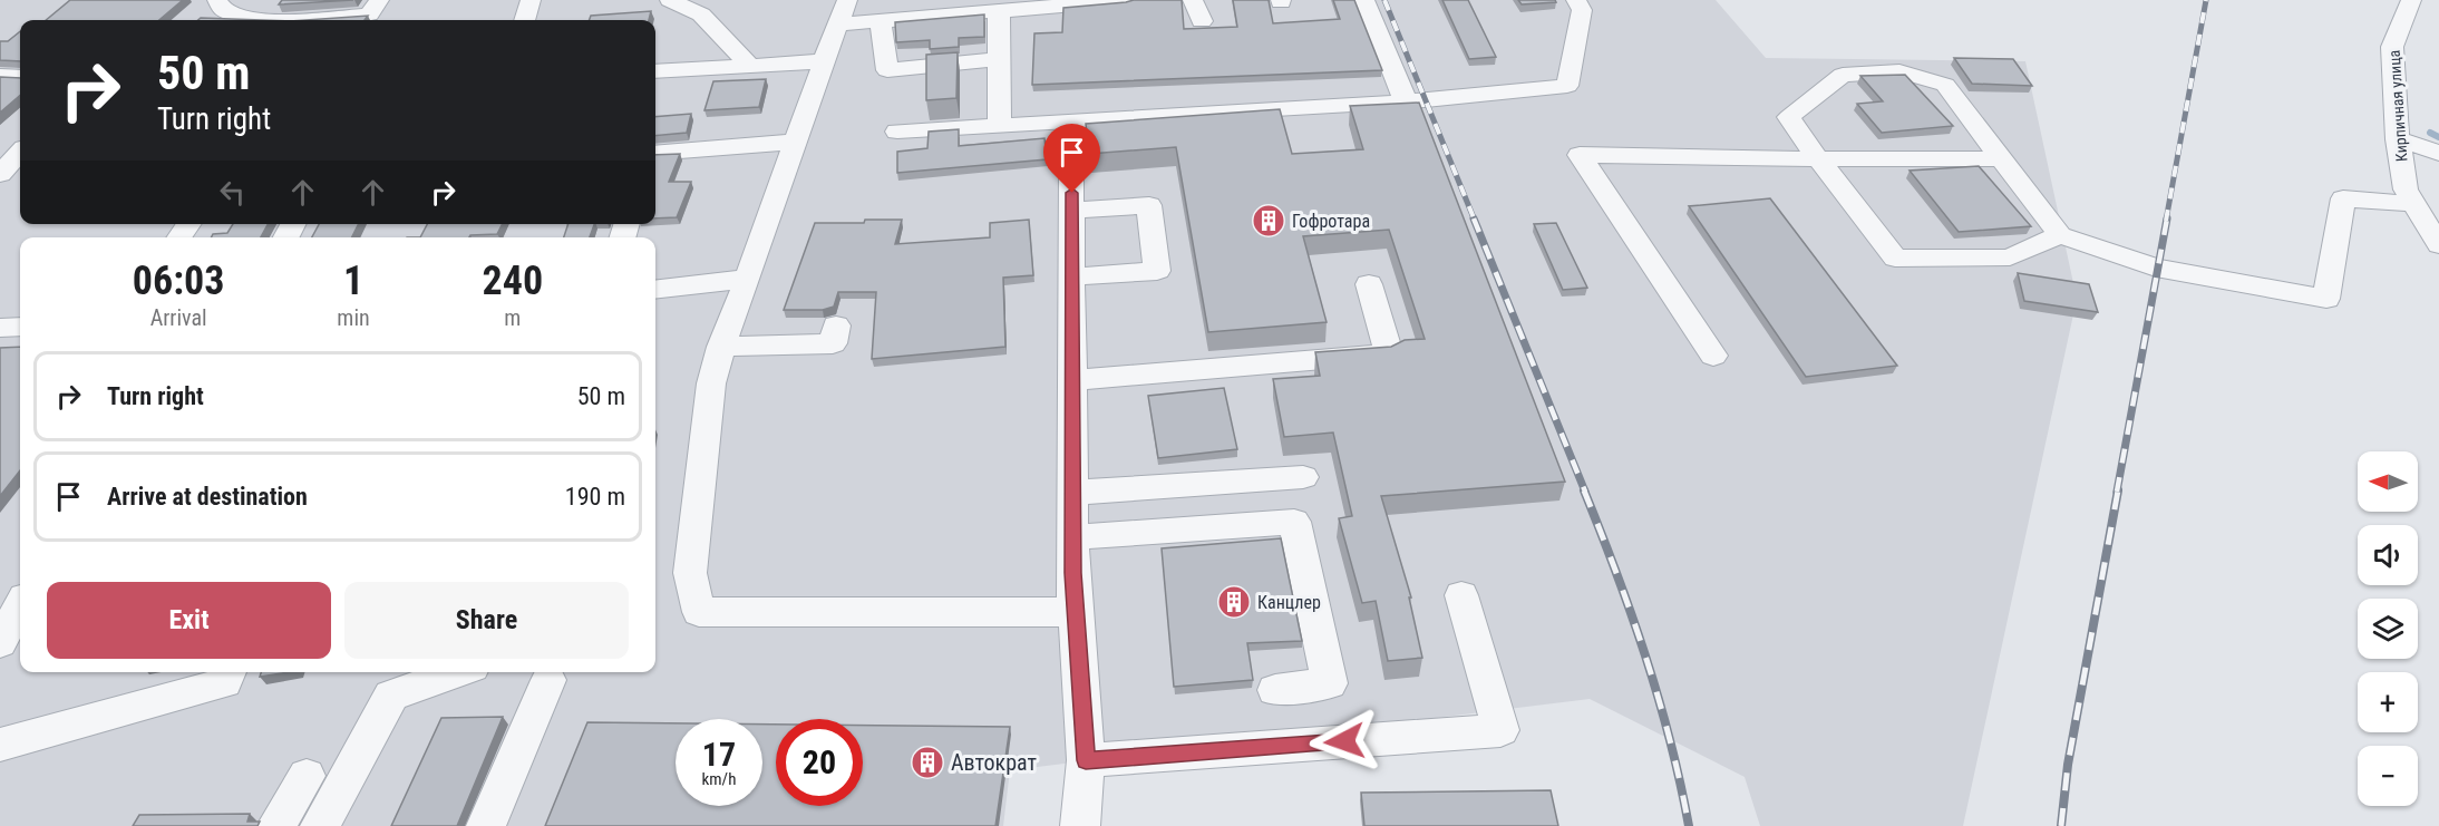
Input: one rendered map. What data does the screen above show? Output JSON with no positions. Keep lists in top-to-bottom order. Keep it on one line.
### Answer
{"streets":{"street":["Кирпичная улица"]},"places":{"building":["Гофротара","Канцлер","Автократ"]},"north":"left","page":{"turn":["50 m","Turn right"],"eta":["06:03","Arrival","1","min","240","m"],"list":[{"name":"Turn right","value":"50 m"},{"name":"Arrive at destination","value":"190 m"}],"map_buttons":["+","−"],"buttons":["Exit","Share"],"speed":"17 km/h","limit":"20"}}
